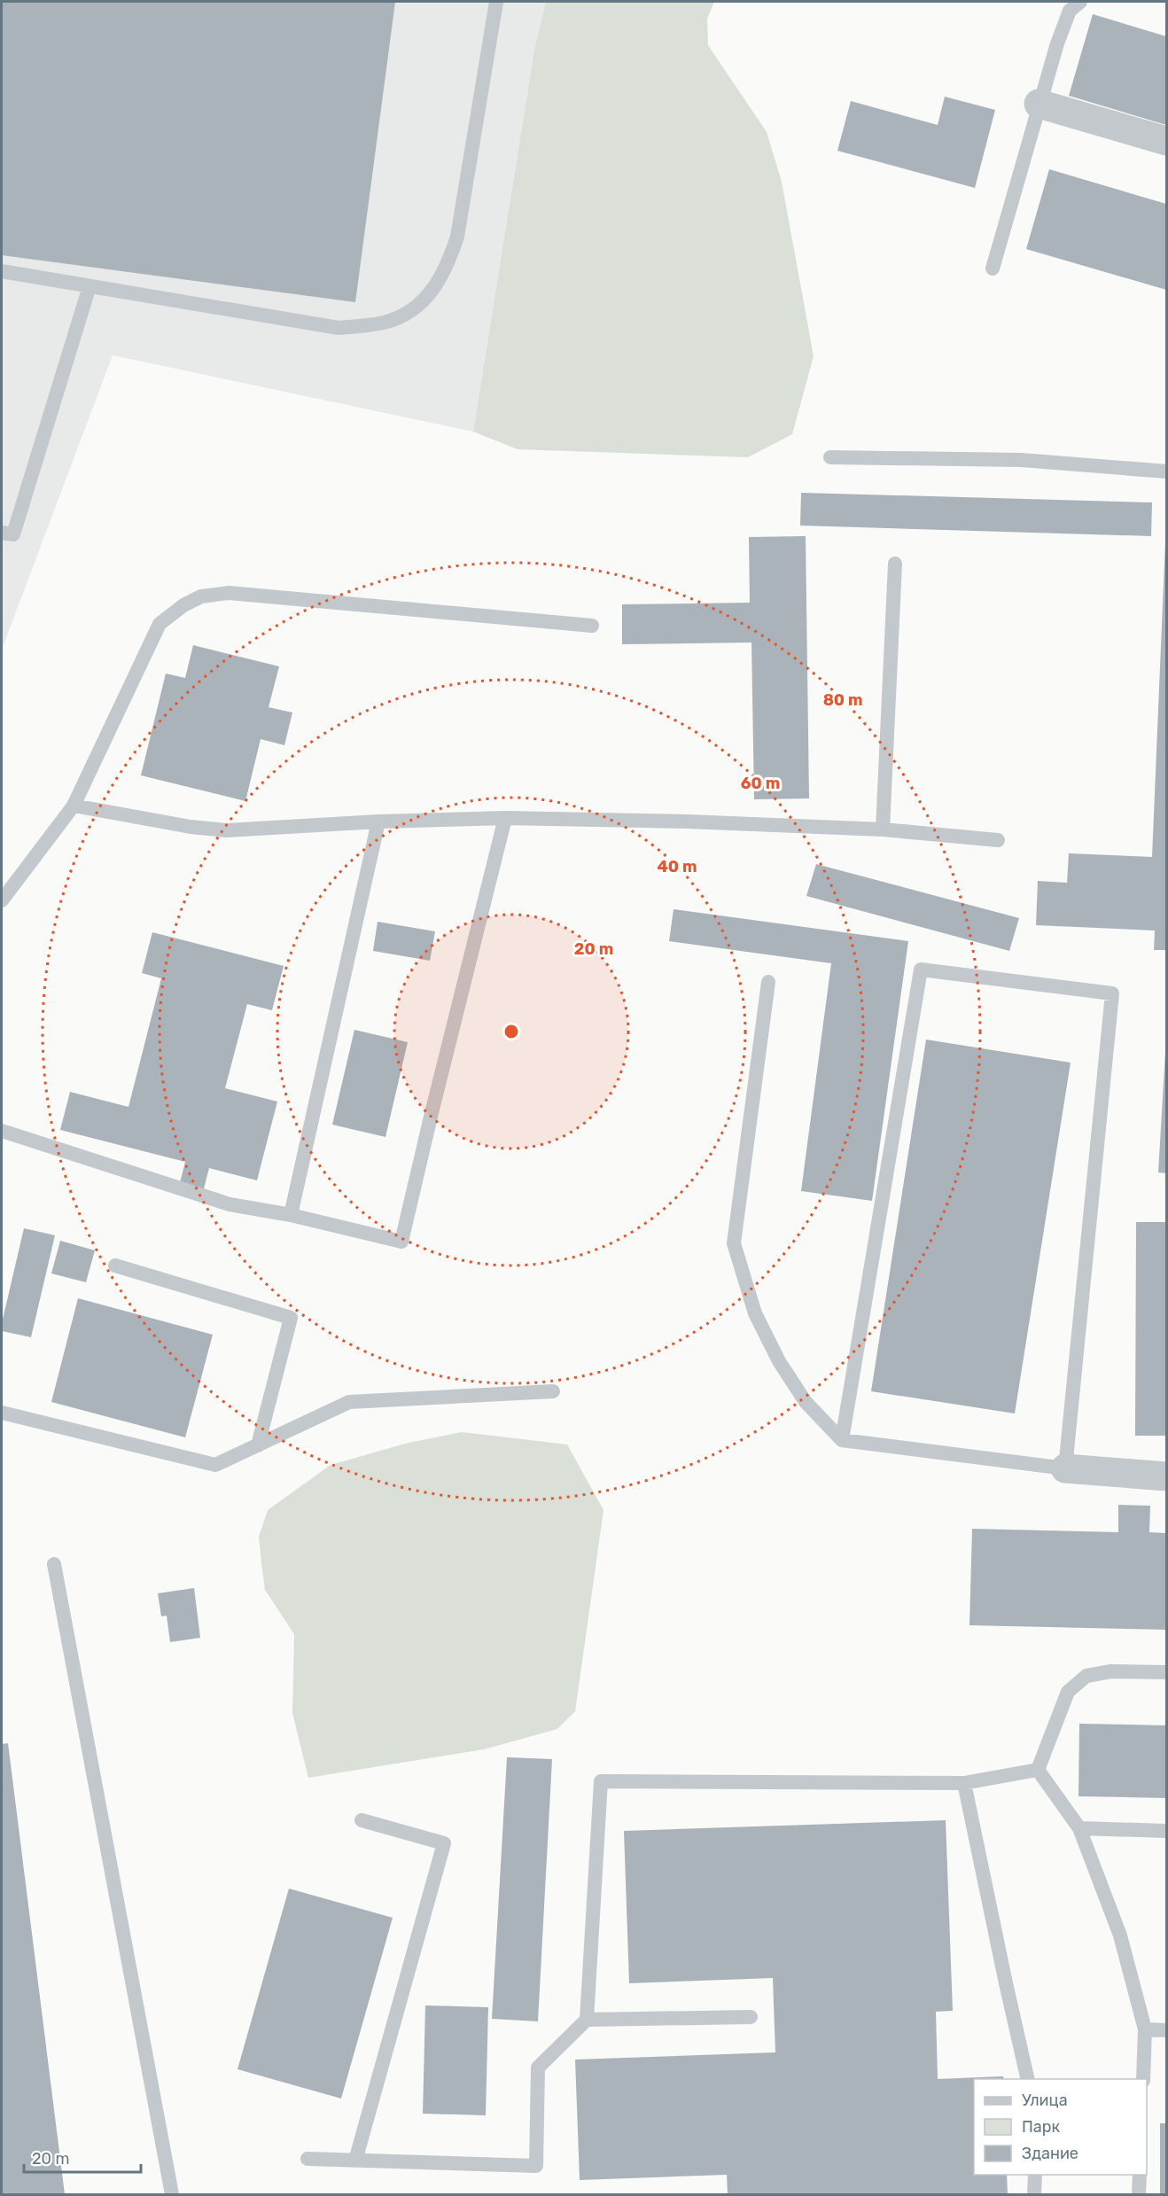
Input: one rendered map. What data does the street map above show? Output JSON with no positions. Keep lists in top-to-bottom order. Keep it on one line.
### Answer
{"legend":["Улица","Парк","Здание"],"scale_bar":"20 m","rings":["80 m","60 m","40 m","20 m"]}
